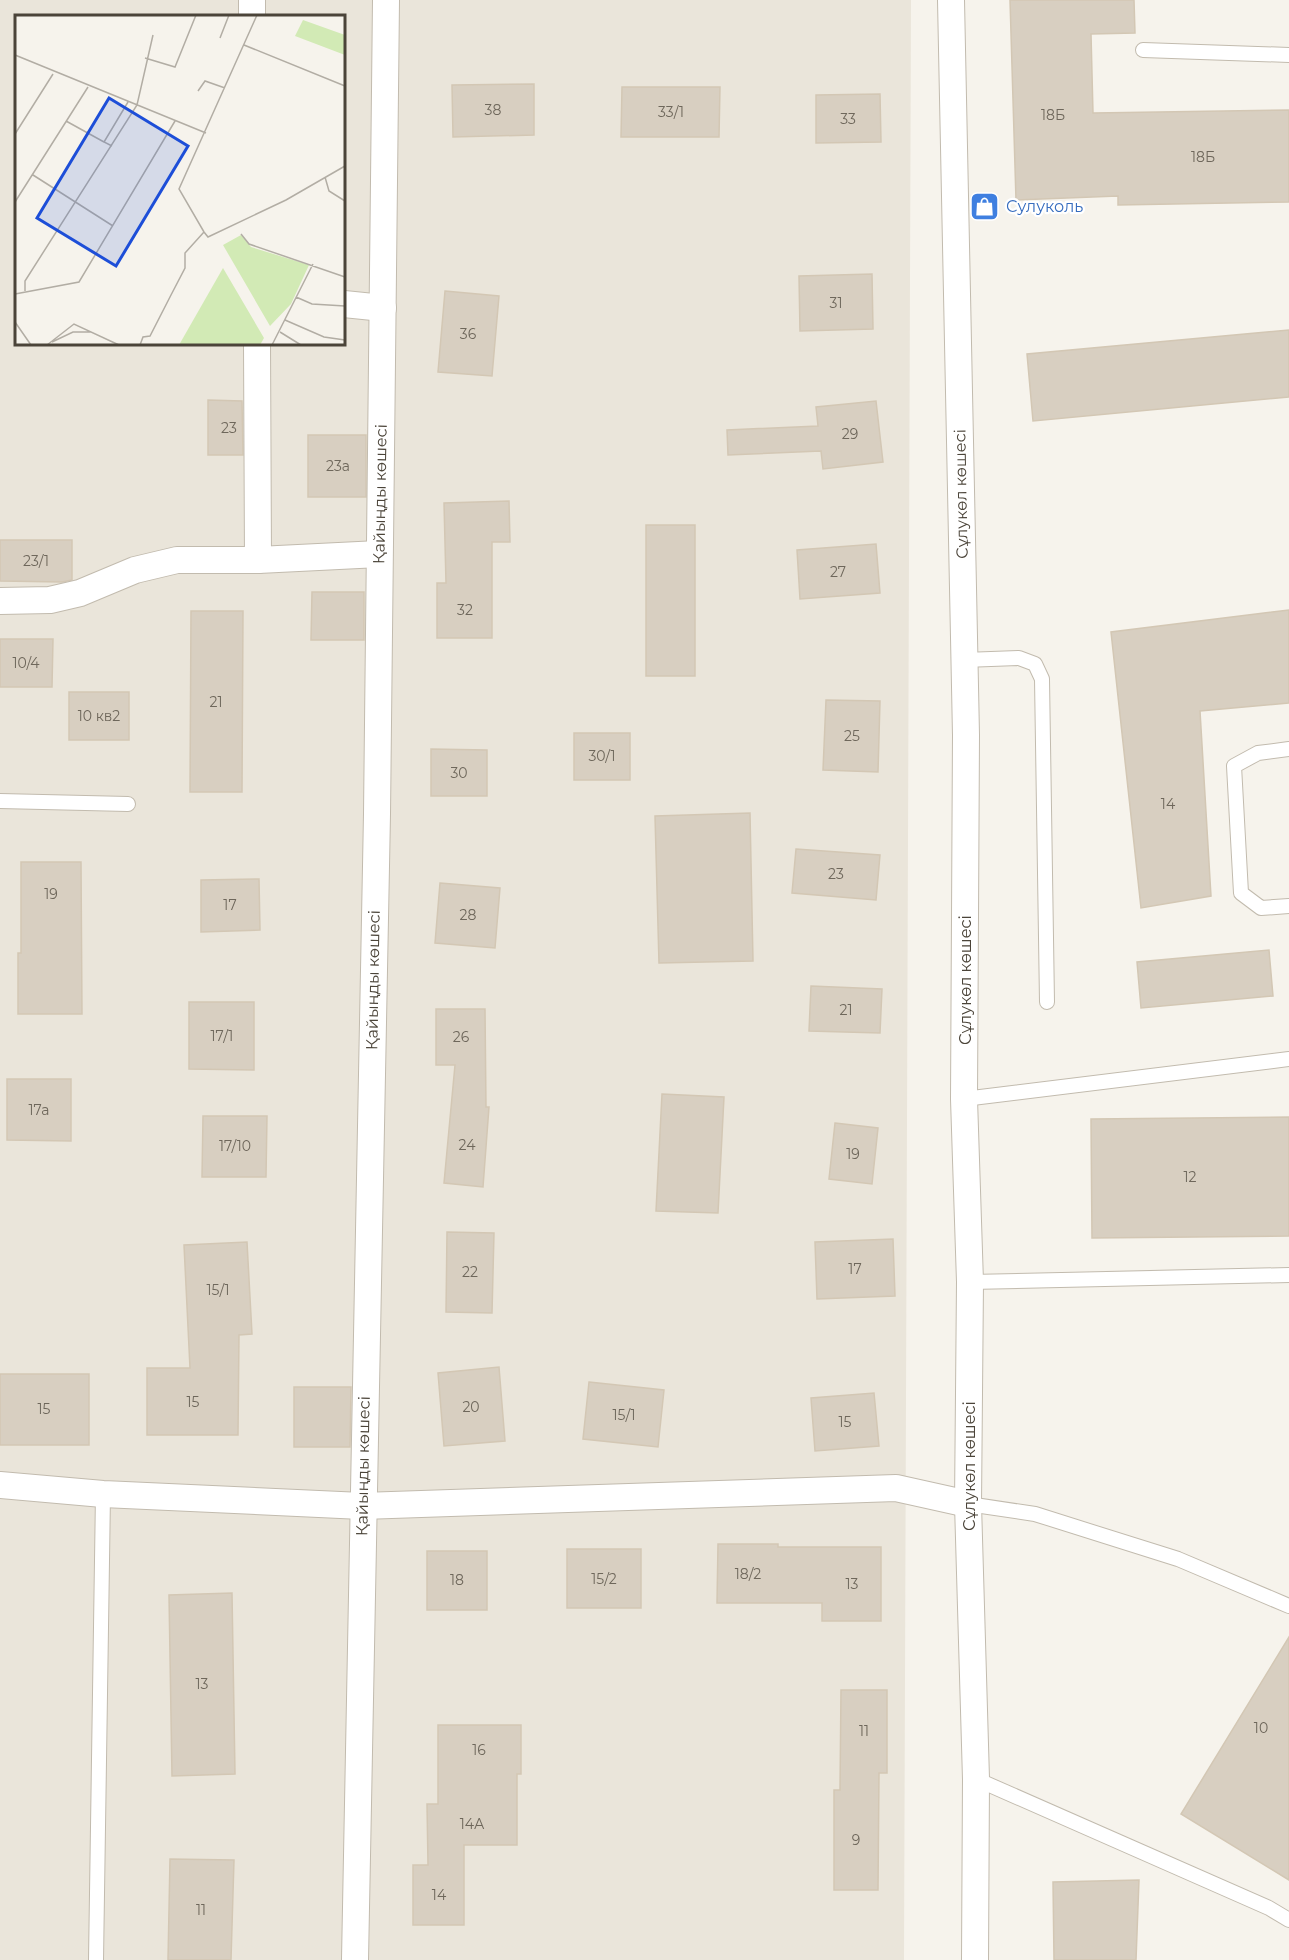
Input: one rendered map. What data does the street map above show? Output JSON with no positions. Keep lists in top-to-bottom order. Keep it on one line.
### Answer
{"streets":{"street":["Қайыңды көшесі","Сұлукөл көшесі"]},"places":{"shop":["Сулуколь"]},"house_numbers":["38","33/1","18Б","33","18Б","31","36","23","29","23а","23/1","27","32","10/4","21","10 кв2","25","30/1","30","14","23","19","17","28","21","17/1","26","17а","24","17/10","19","12","17","22","15/1","15","20","15","15/1","15","18/2","15/2","18","13","13","10","11","16","14А","9","14","11"]}
